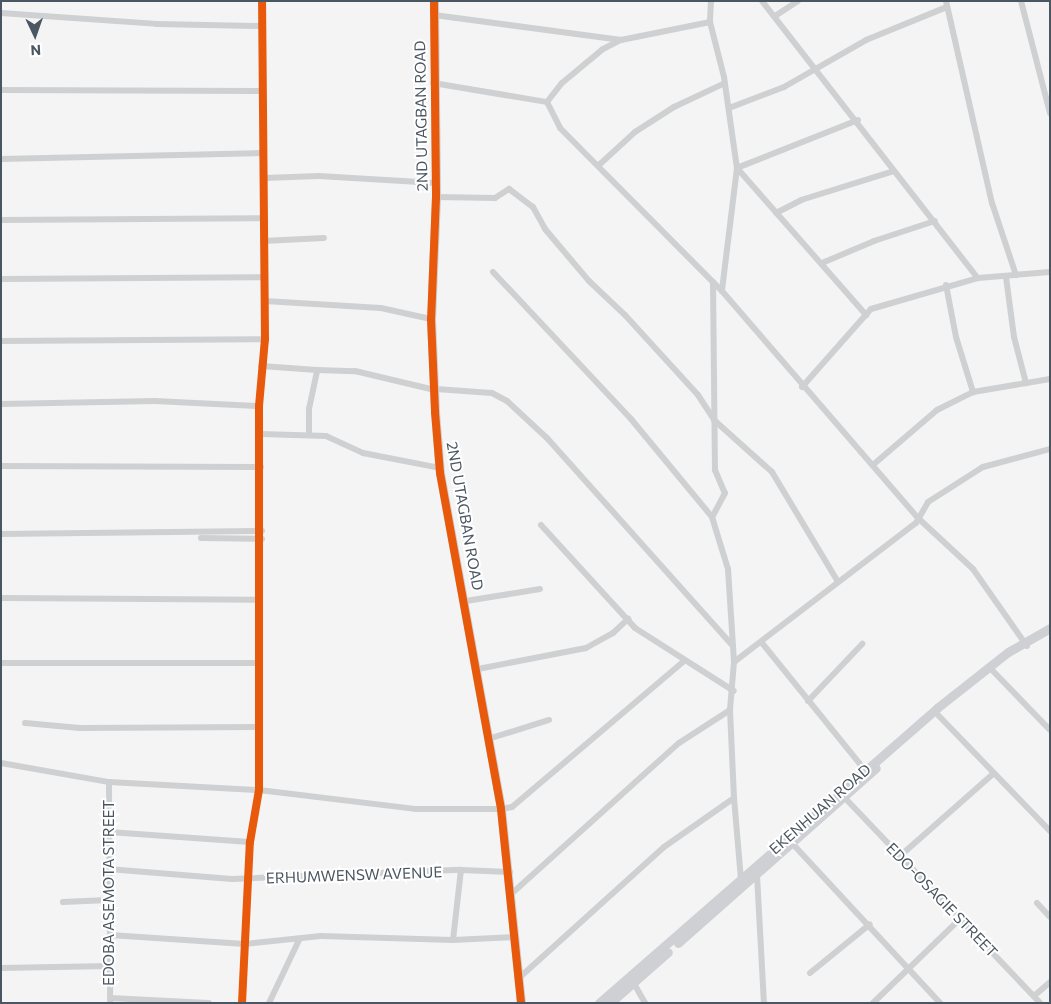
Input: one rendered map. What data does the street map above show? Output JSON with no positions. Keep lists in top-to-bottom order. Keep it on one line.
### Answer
{"streets":{"main road":["2ND UTAGBAN ROAD","EKENHUAN ROAD"],"street":["ERHUMWENSW AVENUE","EDOBA ASEMOTA STREET","EDO-OSAGIE STREET"]},"crossings":[["2ND UTAGBAN ROAD","ERHUMWENSW AVENUE"],["EKENHUAN ROAD","EDO-OSAGIE STREET"],["ERHUMWENSW AVENUE","EDOBA ASEMOTA STREET"]],"north":"bottom"}
